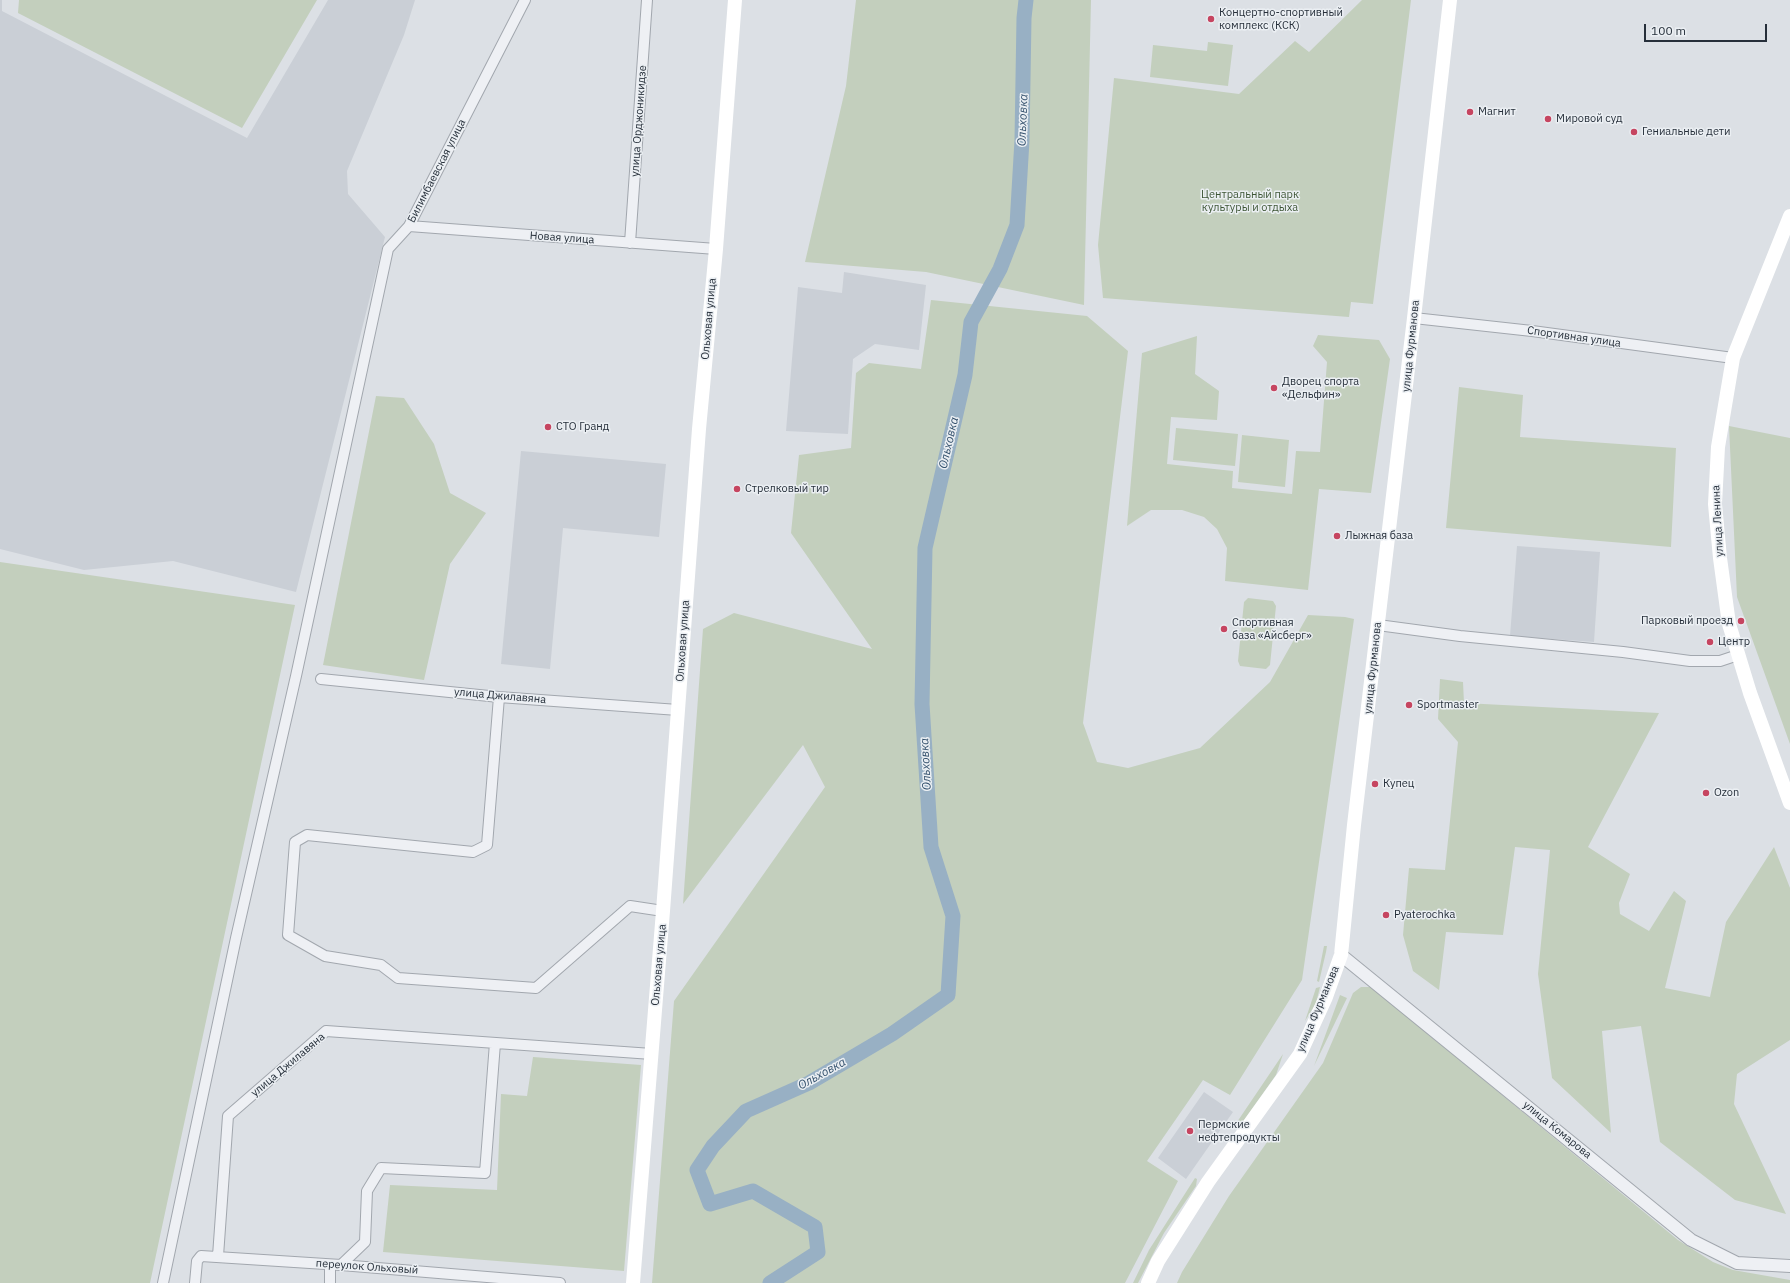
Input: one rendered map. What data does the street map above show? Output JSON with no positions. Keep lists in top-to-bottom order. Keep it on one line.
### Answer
{"streets":{"main road":["Ольховая улица","улица Фурманова","улица Ленина"],"street":["улица Орджоникидзе","Билимбаевская улица","Новая улица","Спортивная улица","улица Джилавяна","улица Комарова","переулок Ольховый"]},"crossings":[["улица Орджоникидзе","Новая улица"],["Билимбаевская улица","Новая улица"],["Новая улица","Ольховая улица"],["Ольховая улица","улица Джилавяна"],["Спортивная улица","улица Фурманова"],["Спортивная улица","улица Ленина"],["улица Фурманова","улица Комарова"],["улица Джилавяна","переулок Ольховый"]],"water":["Ольховка"],"parks":["Центральный парк культуры и отдыха"],"places":["Концертно-спортивный комплекс (КСК)","Магнит","Мировой суд","Гениальные дети","Дворец спорта «Дельфин»","СТО Гранд","Стрелковый тир","Лыжная база","Парковый проезд","Спортивная база «Айсберг»","Центр","Sportmaster","Купец","Ozon","Pyaterochka","Пермские нефтепродукты"],"scale_bar":"100 m"}
